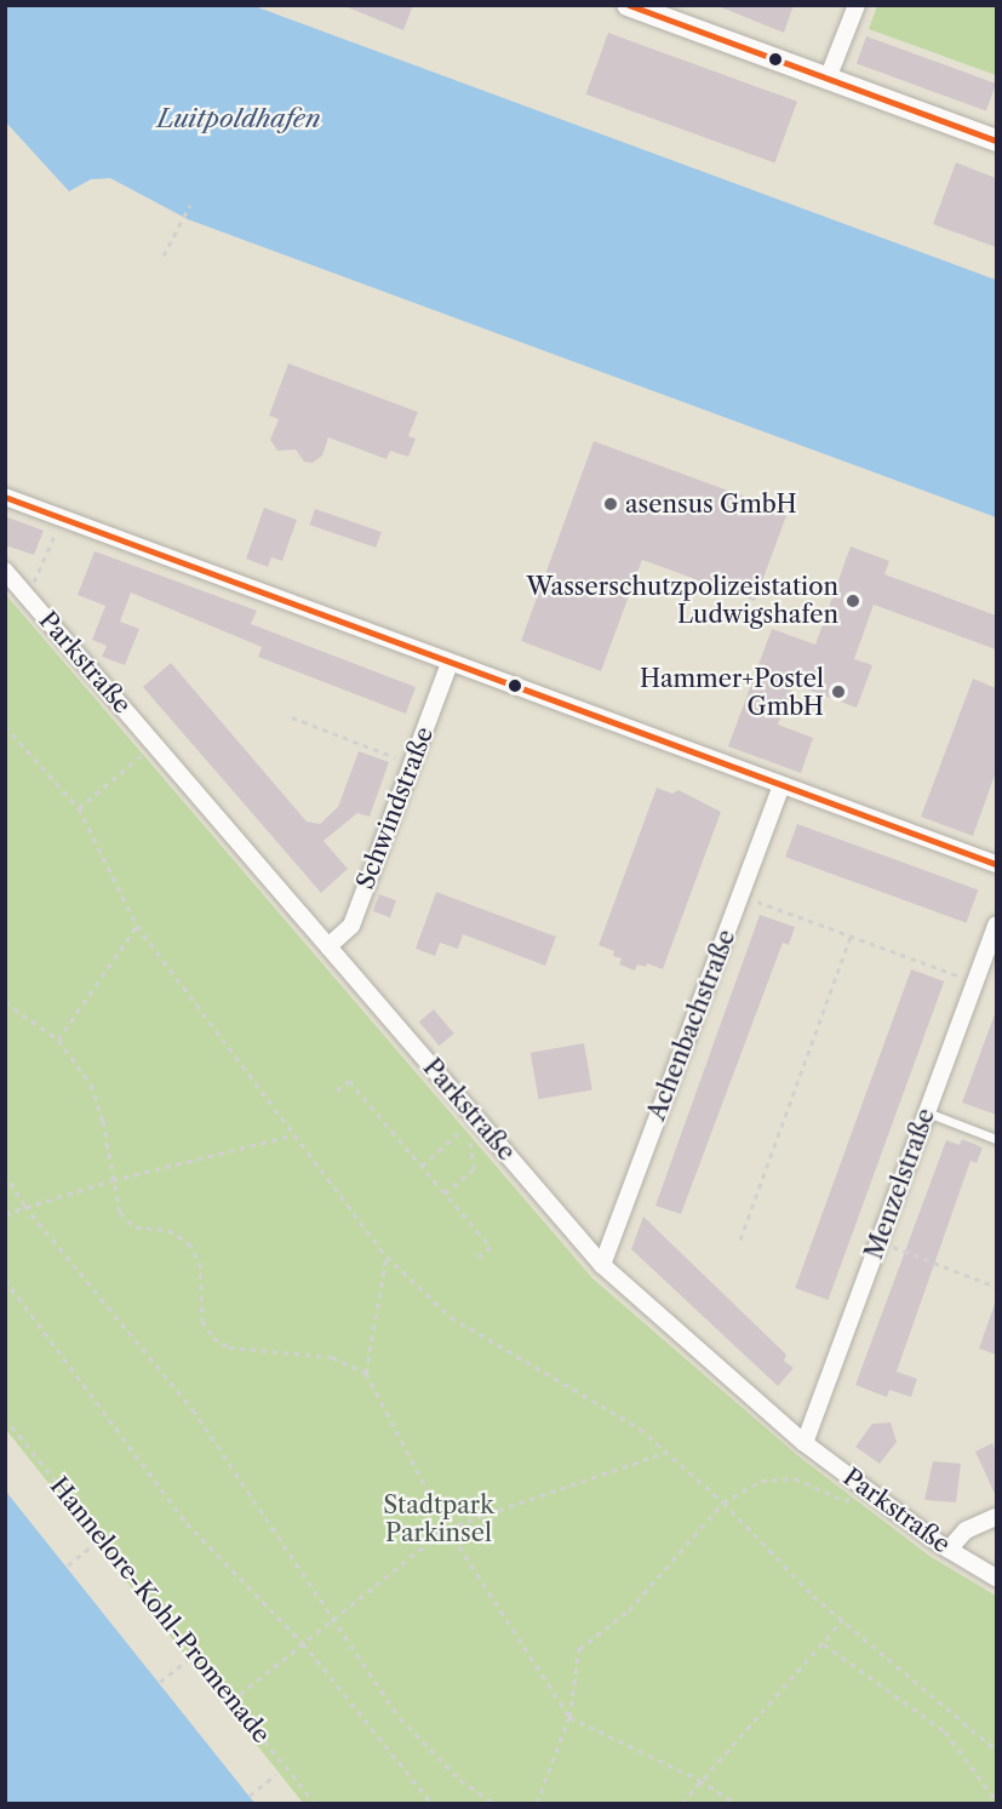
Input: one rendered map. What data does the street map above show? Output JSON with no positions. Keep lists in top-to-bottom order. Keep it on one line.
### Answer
{"streets":{"street":["Parkstraße","Schwindstraße","Achenbachstraße","Menzelstraße"],"path":["Hannelore-Kohl-Promenade"]},"crossings":[["Parkstraße","Schwindstraße"],["Parkstraße","Achenbachstraße"],["Parkstraße","Menzelstraße"]],"water":["Luitpoldhafen"],"parks":["Stadtpark Parkinsel"],"places":["asensus GmbH","Wasserschutzpolizeistation Ludwigshafen","Hammer+Postel GmbH"]}
